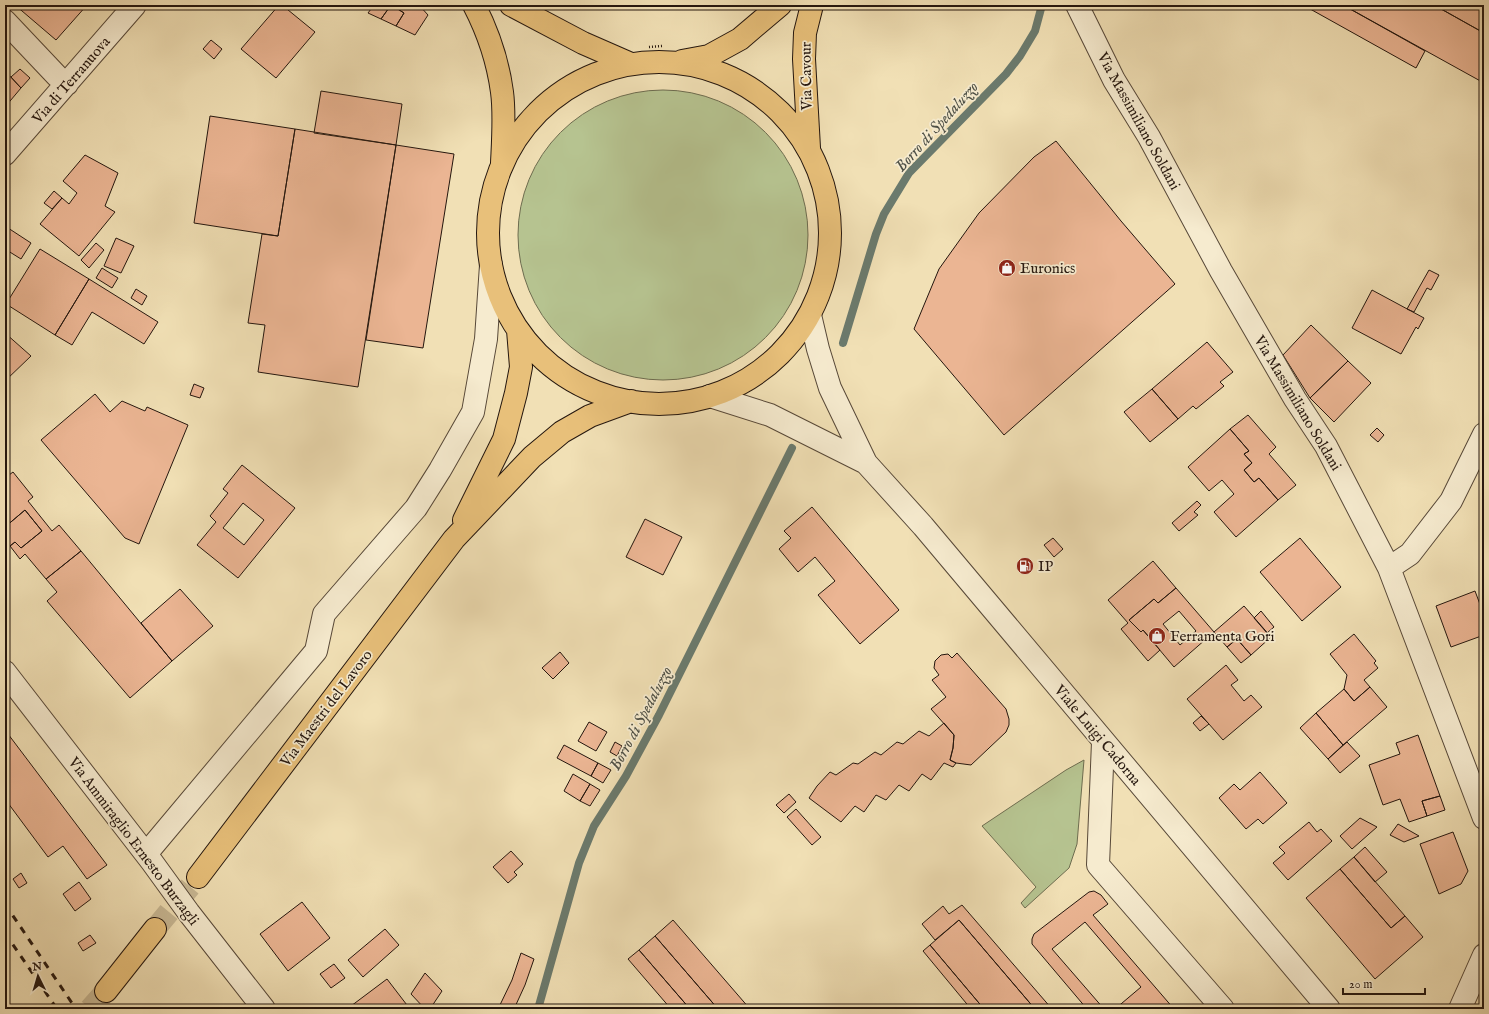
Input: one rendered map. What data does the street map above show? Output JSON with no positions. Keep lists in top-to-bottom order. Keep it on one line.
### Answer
{"streets":{"main road":["Via Cavour","Via Maestri del Lavoro"],"street":["Via di Terranuova","Via Massimiliano Soldani","Viale Luigi Cadorna","Via Ammiraglio Ernesto Burzagli"]},"water":["Borro di Spedaluzzo"],"places":{"shop":["Euronics","Ferramenta Gori"],"fuel station":["IP"]},"scale_bar":"20 m","north":"top"}
